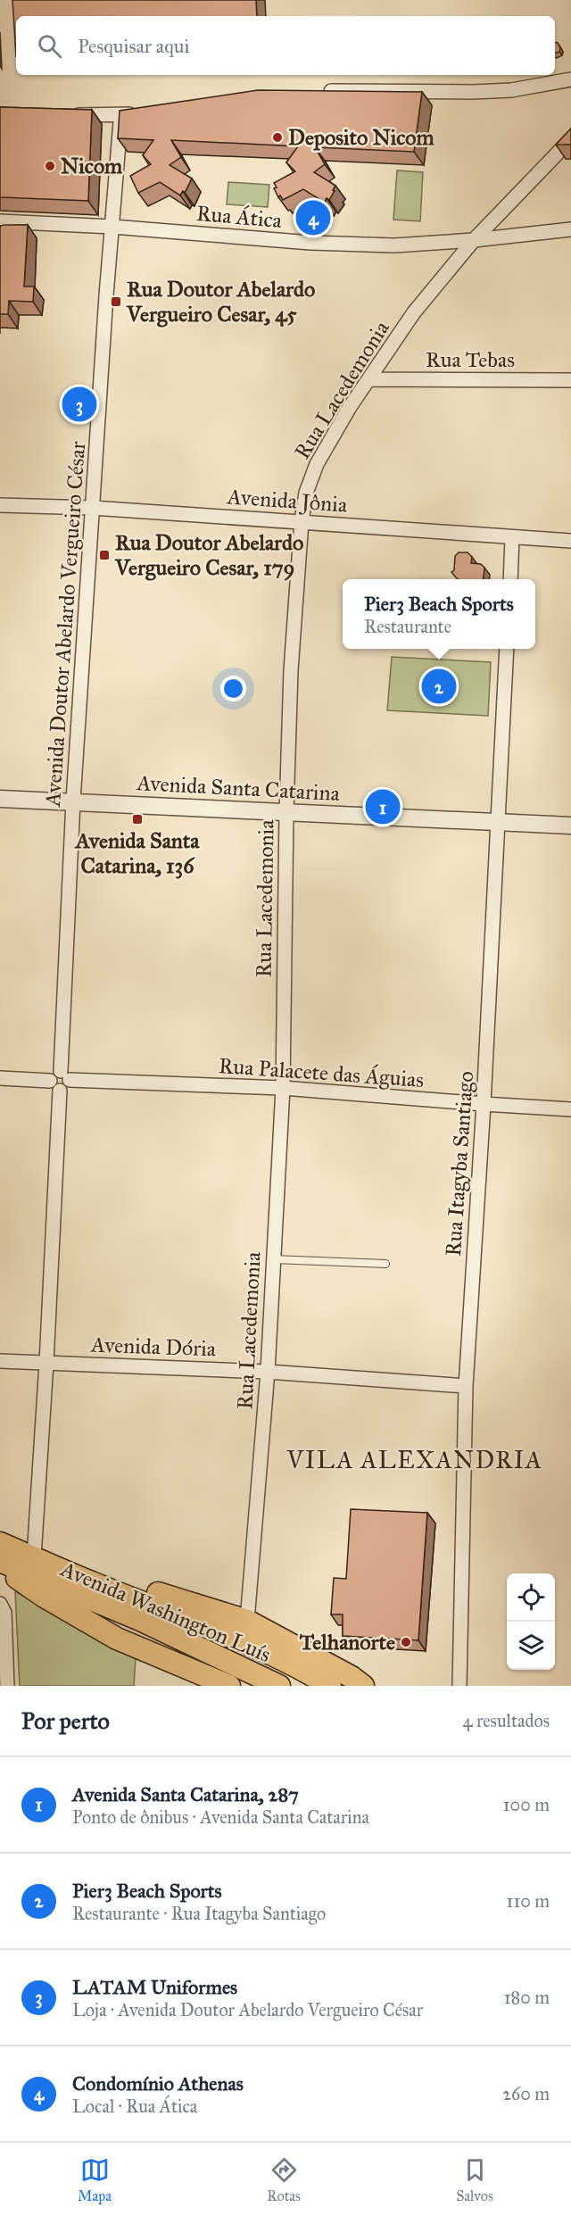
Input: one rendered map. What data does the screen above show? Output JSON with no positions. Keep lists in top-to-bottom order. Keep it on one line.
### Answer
{"streets":{"highway":["Avenida Washington Luís"],"street":["Rua Ática","Rua Tebas","Rua Lacedemonia","Avenida Jônia","Avenida Doutor Abelardo Vergueiro César","Avenida Santa Catarina","Rua Palacete das Águias","Rua Itagyba Santiago","Avenida Dória"]},"crossings":[["Rua Ática","Rua Lacedemonia"],["Rua Ática","Avenida Doutor Abelardo Vergueiro César"],["Rua Tebas","Rua Lacedemonia"],["Rua Lacedemonia","Avenida Jônia"],["Rua Lacedemonia","Avenida Santa Catarina"],["Rua Lacedemonia","Rua Palacete das Águias"],["Rua Lacedemonia","Avenida Dória"],["Avenida Jônia","Avenida Doutor Abelardo Vergueiro César"],["Avenida Doutor Abelardo Vergueiro César","Avenida Santa Catarina"],["Avenida Doutor Abelardo Vergueiro César","Rua Palacete das Águias"],["Avenida Doutor Abelardo Vergueiro César","Avenida Dória"],["Avenida Doutor Abelardo Vergueiro César","Avenida Washington Luís"],["Avenida Santa Catarina","Rua Itagyba Santiago"],["Rua Palacete das Águias","Rua Itagyba Santiago"],["Rua Itagyba Santiago","Avenida Dória"]],"districts":["VILA ALEXANDRIA"],"places":{"other":["Deposito Nicom","Nicom","Telhanorte"],"transit":["Rua Doutor Abelardo Vergueiro Cesar, 45","Rua Doutor Abelardo Vergueiro Cesar, 179","Avenida Santa Catarina, 136"]},"page":{"search":"Pesquisar aqui","pins":["4","3","2","1"],"popup":["Pier3 Beach Sports","Restaurante"],"heading":["Por perto","4 resultados"],"list":[{"mark":"1","name":"Avenida Santa Catarina, 287","note":"Ponto de ônibus · Avenida Santa Catarina","value":"100 m"},{"mark":"2","name":"Pier3 Beach Sports","note":"Restaurante · Rua Itagyba Santiago","value":"110 m"},{"mark":"3","name":"LATAM Uniformes","note":"Loja · Avenida Doutor Abelardo Vergueiro César","value":"180 m"},{"mark":"4","name":"Condomínio Athenas","note":"Local · Rua Ática","value":"260 m"}],"nav":["Mapa","Rotas","Salvos"]}}
